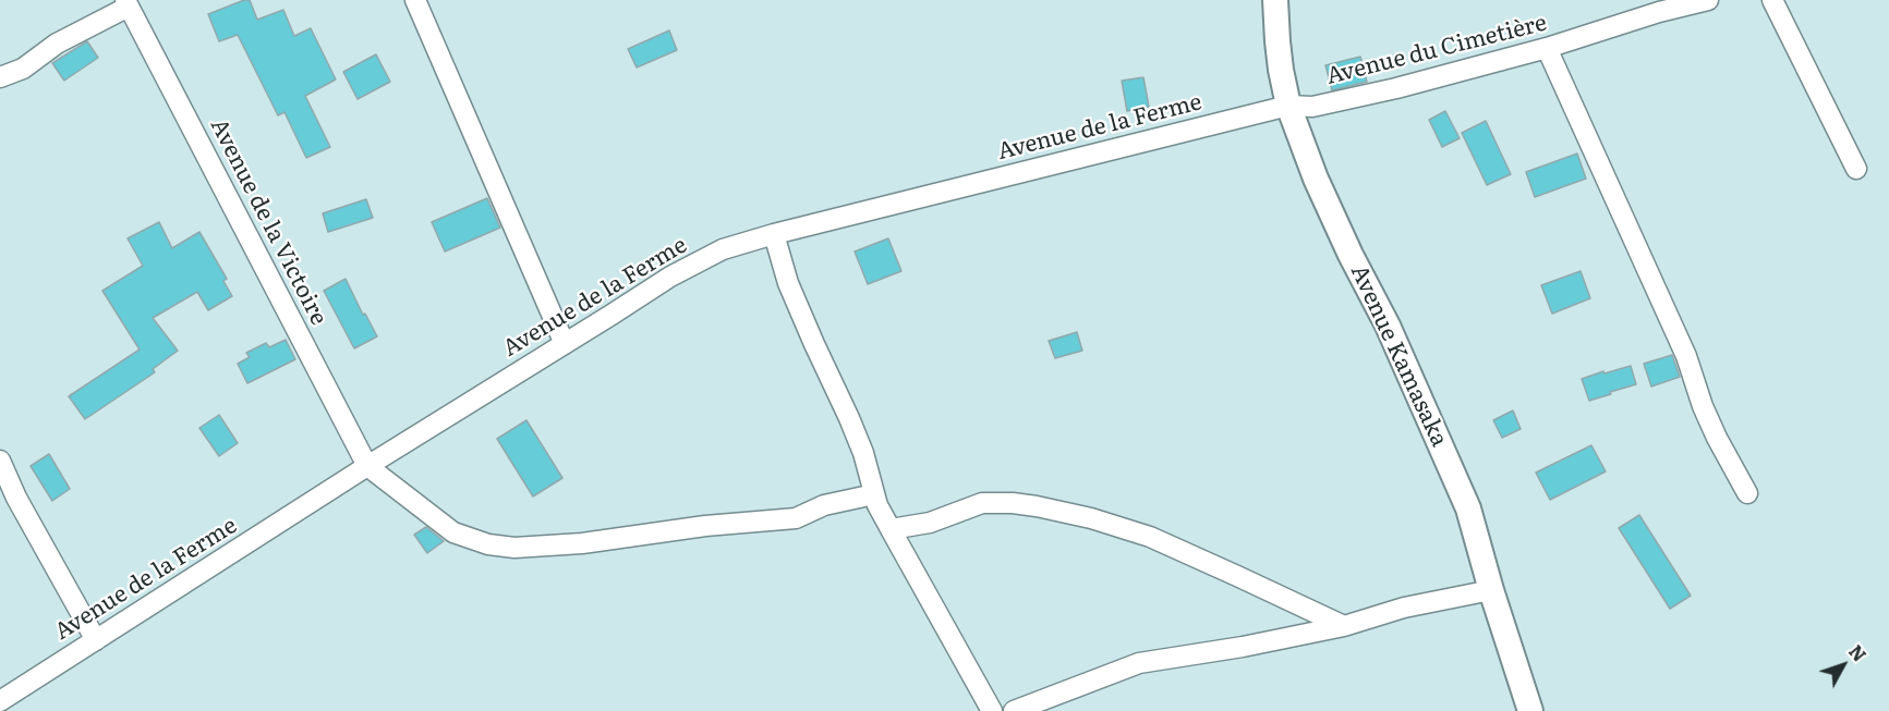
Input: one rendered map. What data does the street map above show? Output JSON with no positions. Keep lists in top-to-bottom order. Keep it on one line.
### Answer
{"streets":{"street":["Avenue du Cimetière","Avenue de la Ferme","Avenue de la Victoire","Avenue Kamasaka"]},"crossings":[["Avenue du Cimetière","Avenue de la Ferme"],["Avenue du Cimetière","Avenue Kamasaka"],["Avenue de la Ferme","Avenue de la Victoire"],["Avenue de la Ferme","Avenue Kamasaka"]],"north":"top right"}
